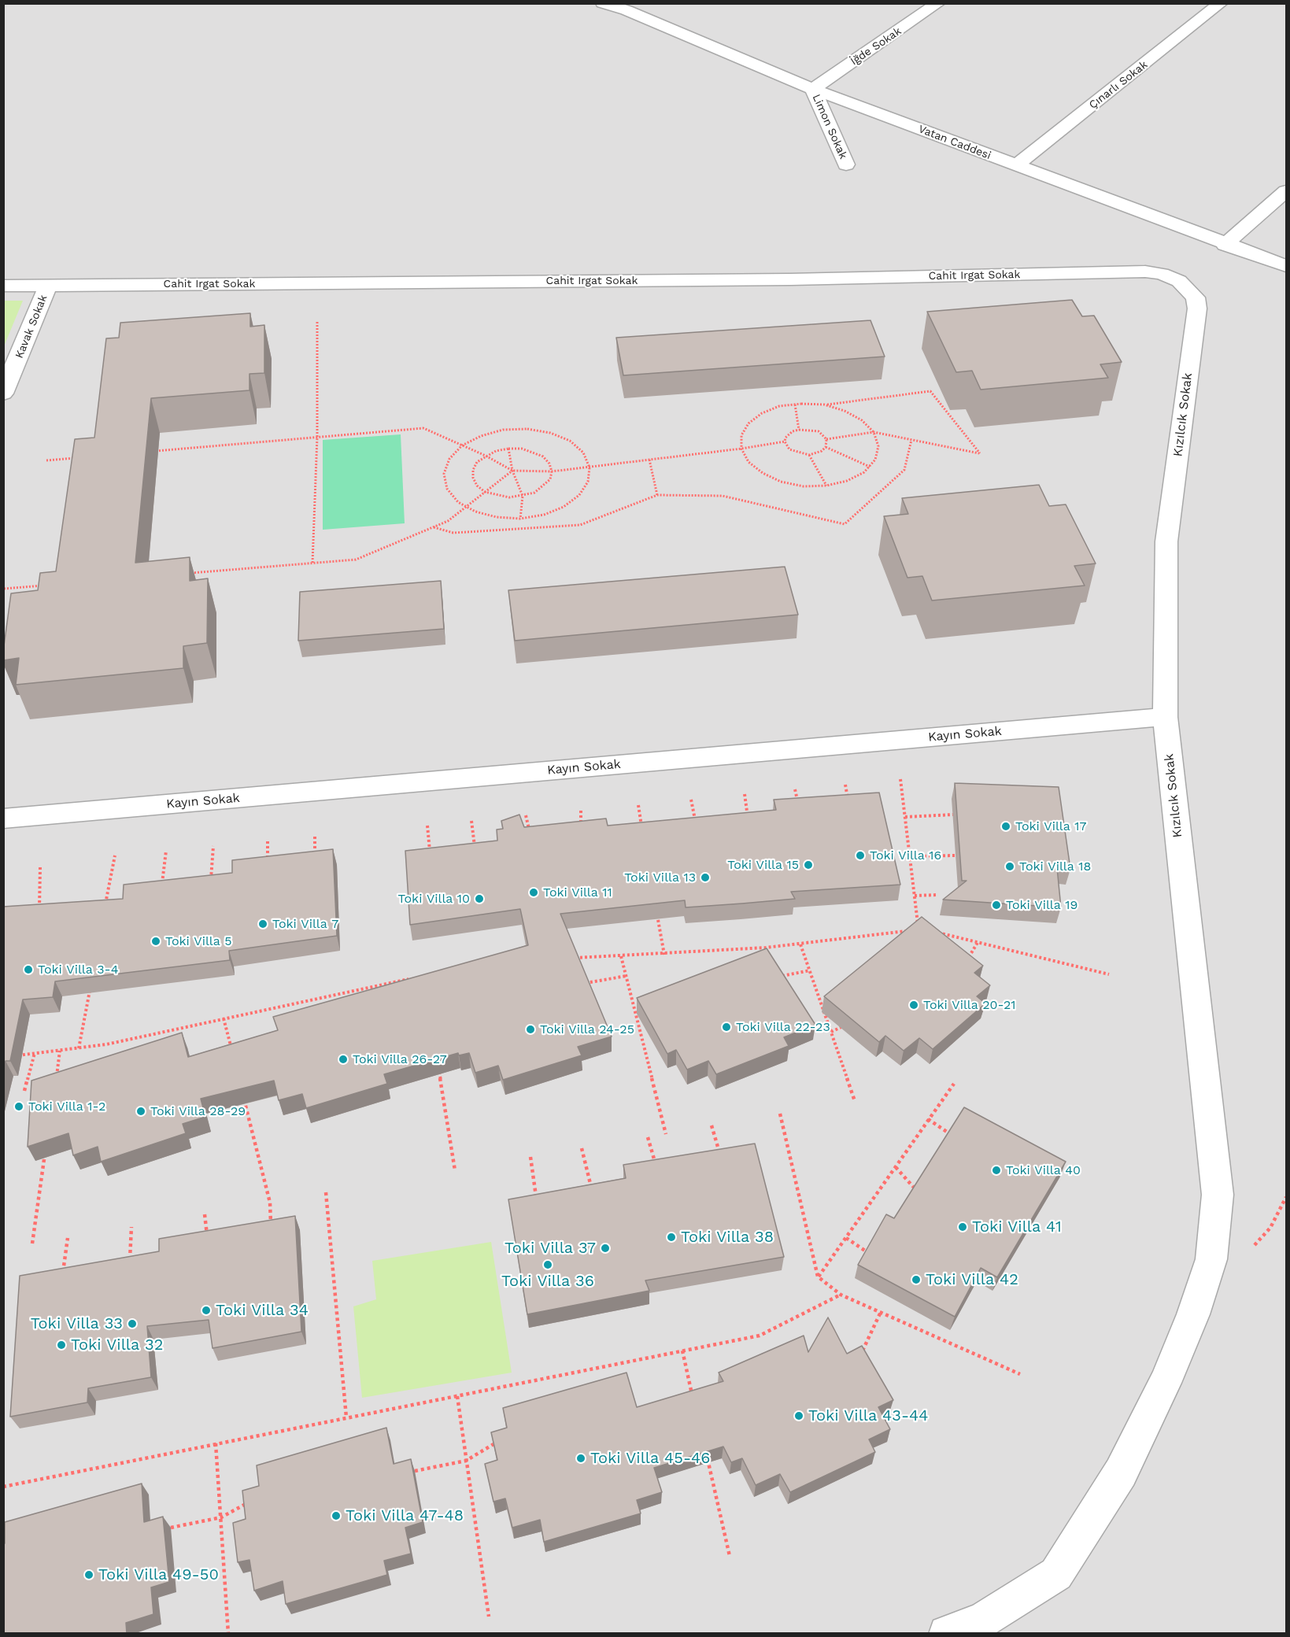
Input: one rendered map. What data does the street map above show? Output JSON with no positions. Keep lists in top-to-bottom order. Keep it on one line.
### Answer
{"streets":{"street":["İğde Sokak","Çınarlı Sokak","Limon Sokak","Vatan Caddesi","Cahit Irgat Sokak","Kavak Sokak","Kızılcık Sokak","Kayın Sokak"]},"crossings":[["İğde Sokak","Limon Sokak"],["İğde Sokak","Vatan Caddesi"],["Çınarlı Sokak","Vatan Caddesi"],["Limon Sokak","Vatan Caddesi"],["Cahit Irgat Sokak","Kavak Sokak"],["Cahit Irgat Sokak","Kızılcık Sokak"],["Kızılcık Sokak","Kayın Sokak"]],"places":["Toki Villa 17","Toki Villa 16","Toki Villa 15","Toki Villa 18","Toki Villa 13","Toki Villa 11","Toki Villa 10","Toki Villa 19","Toki Villa 7","Toki Villa 5","Toki Villa 3-4","Toki Villa 20-21","Toki Villa 22-23","Toki Villa 24-25","Toki Villa 26-27","Toki Villa 1-2","Toki Villa 28-29","Toki Villa 40","Toki Villa 41","Toki Villa 38","Toki Villa 37","Toki Villa 36","Toki Villa 42","Toki Villa 34","Toki Villa 33","Toki Villa 32","Toki Villa 43-44","Toki Villa 45-46","Toki Villa 47-48","Toki Villa 49-50"]}
